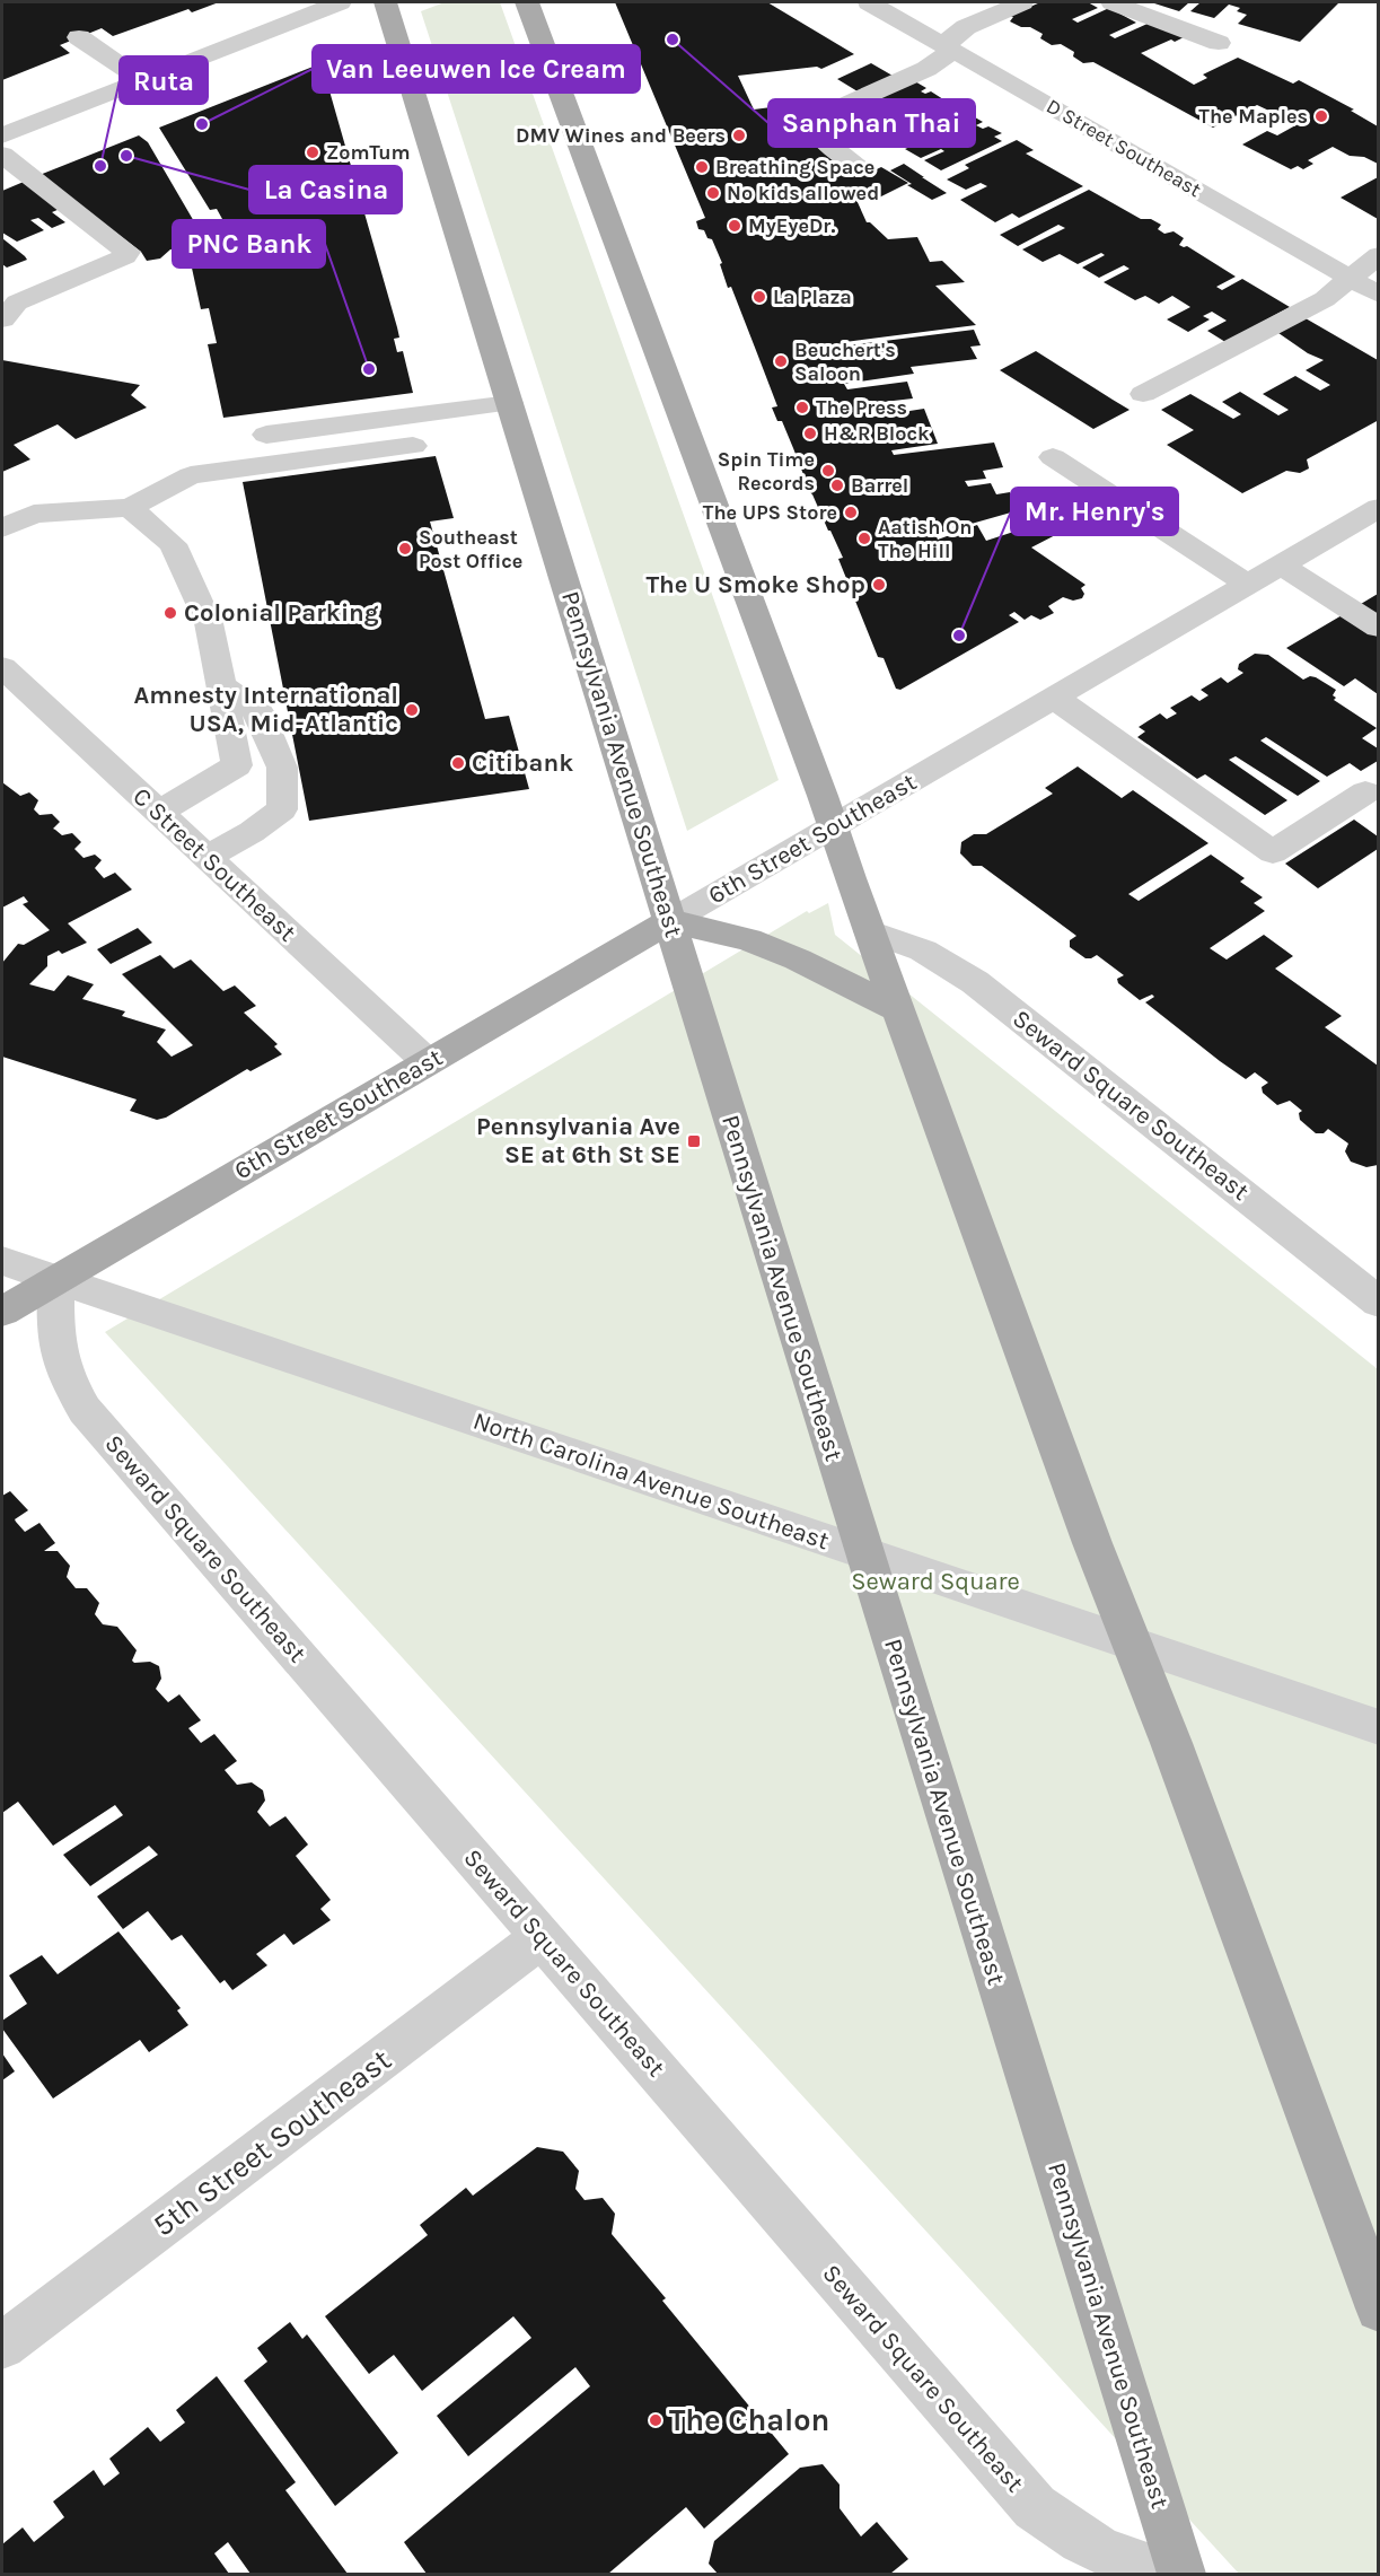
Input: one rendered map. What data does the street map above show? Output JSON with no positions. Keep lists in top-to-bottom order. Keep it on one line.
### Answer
{"streets":{"main road":["Pennsylvania Avenue Southeast","6th Street Southeast"],"street":["D Street Southeast","C Street Southeast","Seward Square Southeast","North Carolina Avenue Southeast","5th Street Southeast"]},"crossings":[["Pennsylvania Avenue Southeast","6th Street Southeast"],["Pennsylvania Avenue Southeast","North Carolina Avenue Southeast"],["6th Street Southeast","C Street Southeast"],["6th Street Southeast","Seward Square Southeast"],["6th Street Southeast","North Carolina Avenue Southeast"],["Seward Square Southeast","North Carolina Avenue Southeast"],["Seward Square Southeast","5th Street Southeast"]],"parks":["Seward Square"],"places":{"other":["Sanphan Thai","The Maples","Van Leeuwen Ice Cream","DMV Wines and Beers","ZomTum","La Casina","Ruta","Breathing Space","No kids allowed","MyEyeDr.","La Plaza","Beuchert's Saloon","PNC Bank","The Press","H&R Block","Spin Time Records","Barrel","The UPS Store","Aatish On The Hill","Southeast Post Office","The U Smoke Shop","Colonial Parking","Mr. Henry's","Amnesty International USA, Mid-Atlantic","Citibank","The Chalon"],"transit":["Pennsylvania Ave SE at 6th St SE"]}}
